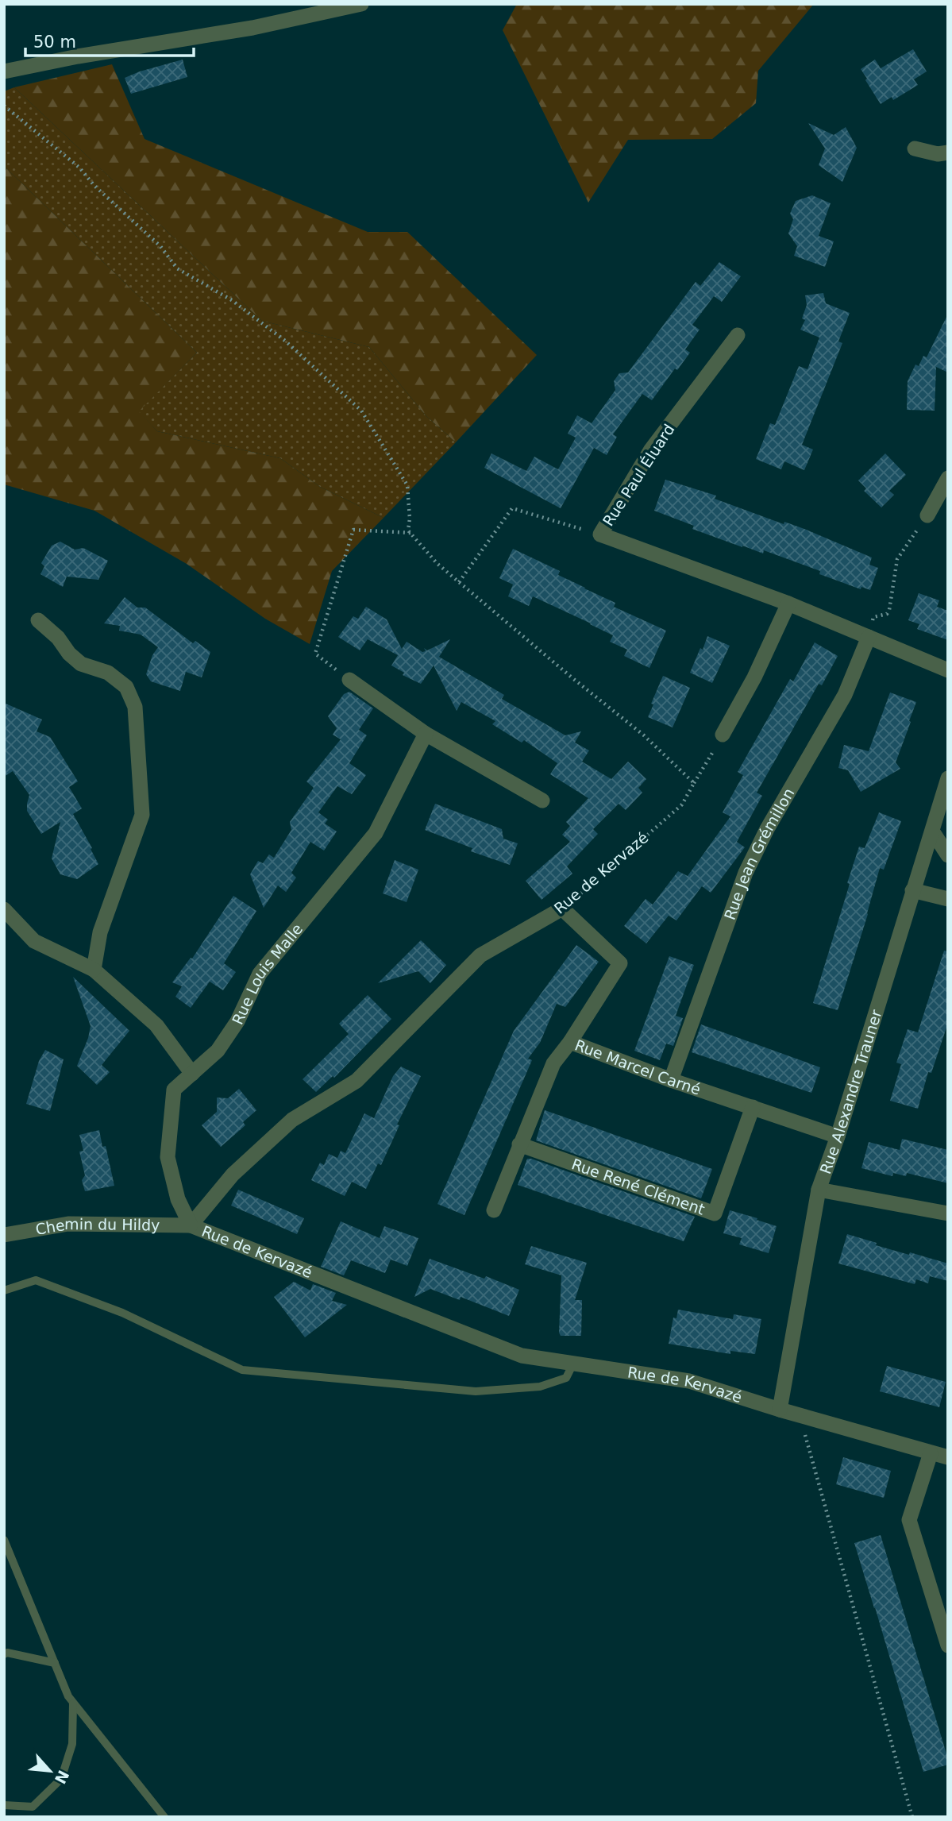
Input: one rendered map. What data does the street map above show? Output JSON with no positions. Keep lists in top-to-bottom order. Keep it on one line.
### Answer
{"streets":{"street":["Rue Paul Éluard","Rue Jean Grémillon","Rue de Kervazé","Rue Louis Malle","Rue Marcel Carné","Rue Alexandre Trauner","Rue René Clément","Chemin du Hildy"]},"crossings":[["Rue Paul Éluard","Rue Jean Grémillon"],["Rue Jean Grémillon","Rue Marcel Carné"],["Rue de Kervazé","Rue Louis Malle"],["Rue de Kervazé","Rue Marcel Carné"],["Rue de Kervazé","Rue Alexandre Trauner"],["Rue de Kervazé","Chemin du Hildy"],["Rue Louis Malle","Chemin du Hildy"],["Rue Marcel Carné","Rue Alexandre Trauner"],["Rue Marcel Carné","Rue René Clément"]],"scale_bar":"50 m","north":"bottom right"}
